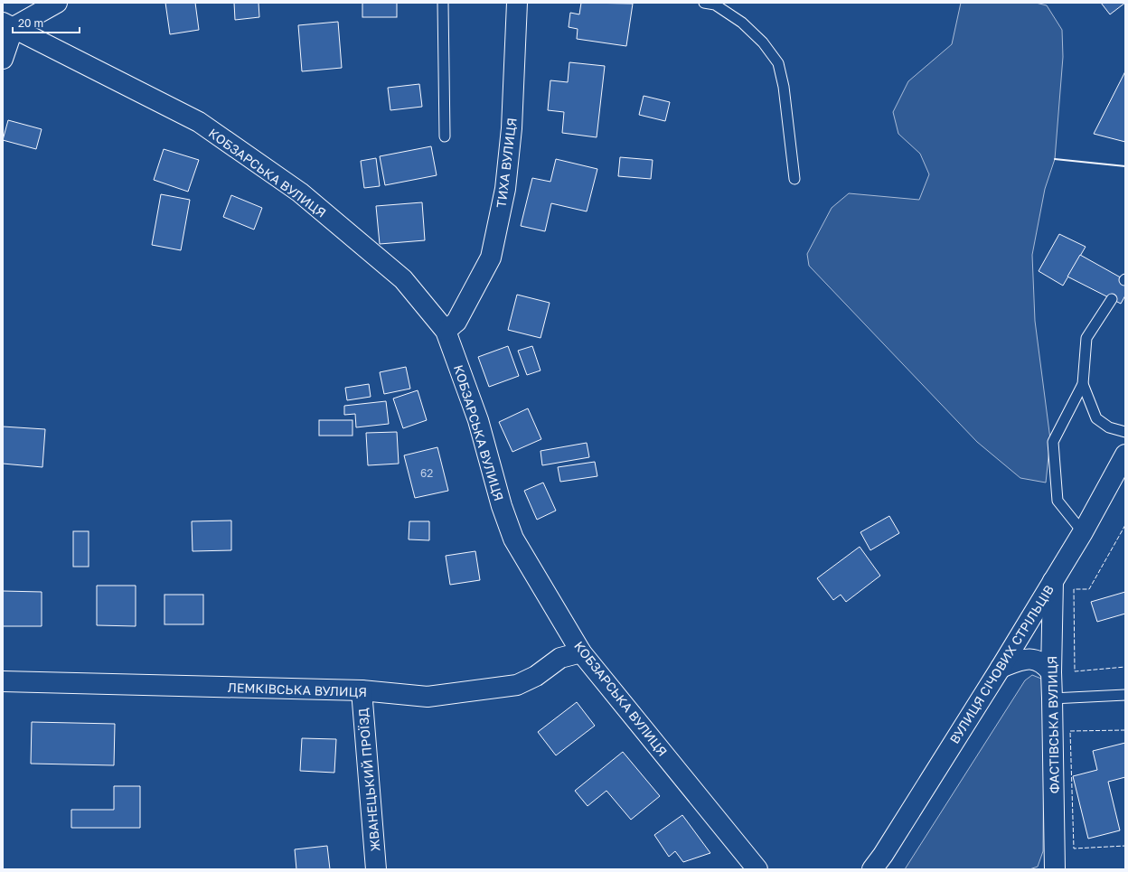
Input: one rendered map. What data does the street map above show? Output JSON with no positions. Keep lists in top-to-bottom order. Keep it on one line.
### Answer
{"streets":{"street":["ТИХА ВУЛИЦЯ","КОБЗАРСЬКА ВУЛИЦЯ","ВУЛИЦЯ СІЧОВИХ СТРІЛЬЦІВ","ЛЕМКІВСЬКА ВУЛИЦЯ","ФАСТІВСЬКА ВУЛИЦЯ","ЖВАНЕЦЬКИЙ ПРОЇЗД"]},"crossings":[["ТИХА ВУЛИЦЯ","КОБЗАРСЬКА ВУЛИЦЯ"],["КОБЗАРСЬКА ВУЛИЦЯ","ЛЕМКІВСЬКА ВУЛИЦЯ"],["ВУЛИЦЯ СІЧОВИХ СТРІЛЬЦІВ","ФАСТІВСЬКА ВУЛИЦЯ"],["ЛЕМКІВСЬКА ВУЛИЦЯ","ЖВАНЕЦЬКИЙ ПРОЇЗД"]],"house_numbers":["62"],"scale_bar":"20 m"}
